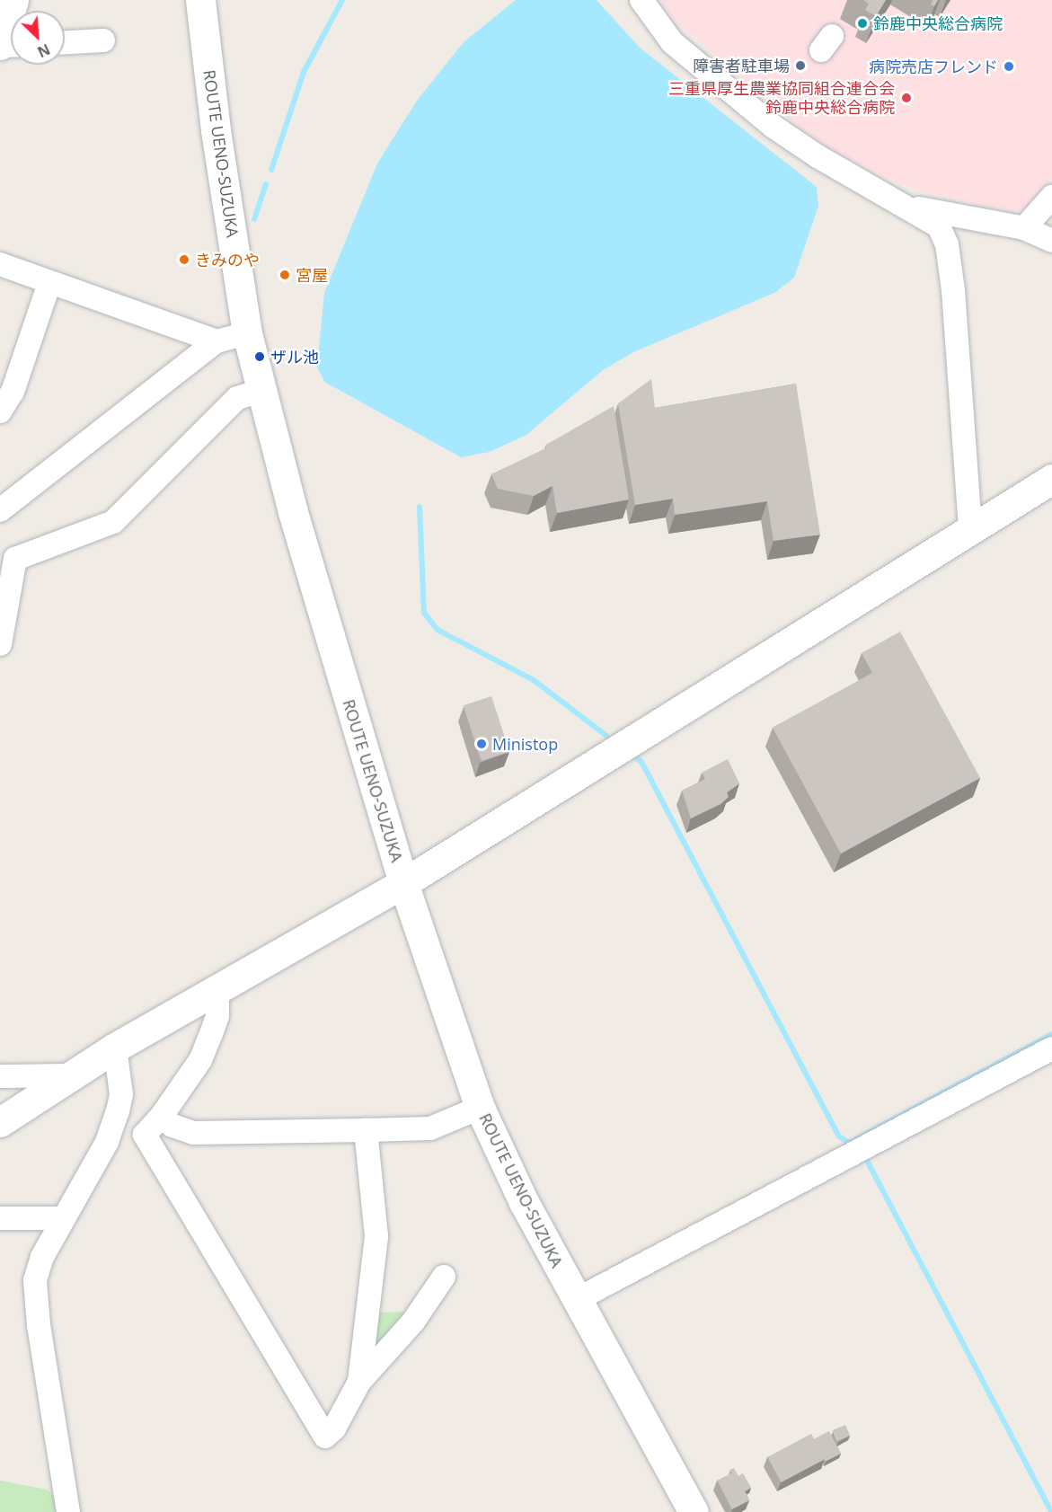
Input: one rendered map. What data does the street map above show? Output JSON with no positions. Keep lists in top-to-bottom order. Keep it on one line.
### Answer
{"streets":{"main road":["ROUTE UENO-SUZUKA"]},"places":["鈴鹿中央総合病院","障害者駐車場","病院売店フレンド","三重県厚生農業協同組合連合会 鈴鹿中央総合病院","きみのや","宮屋","ザル池","Ministop"],"north":"bottom right"}
